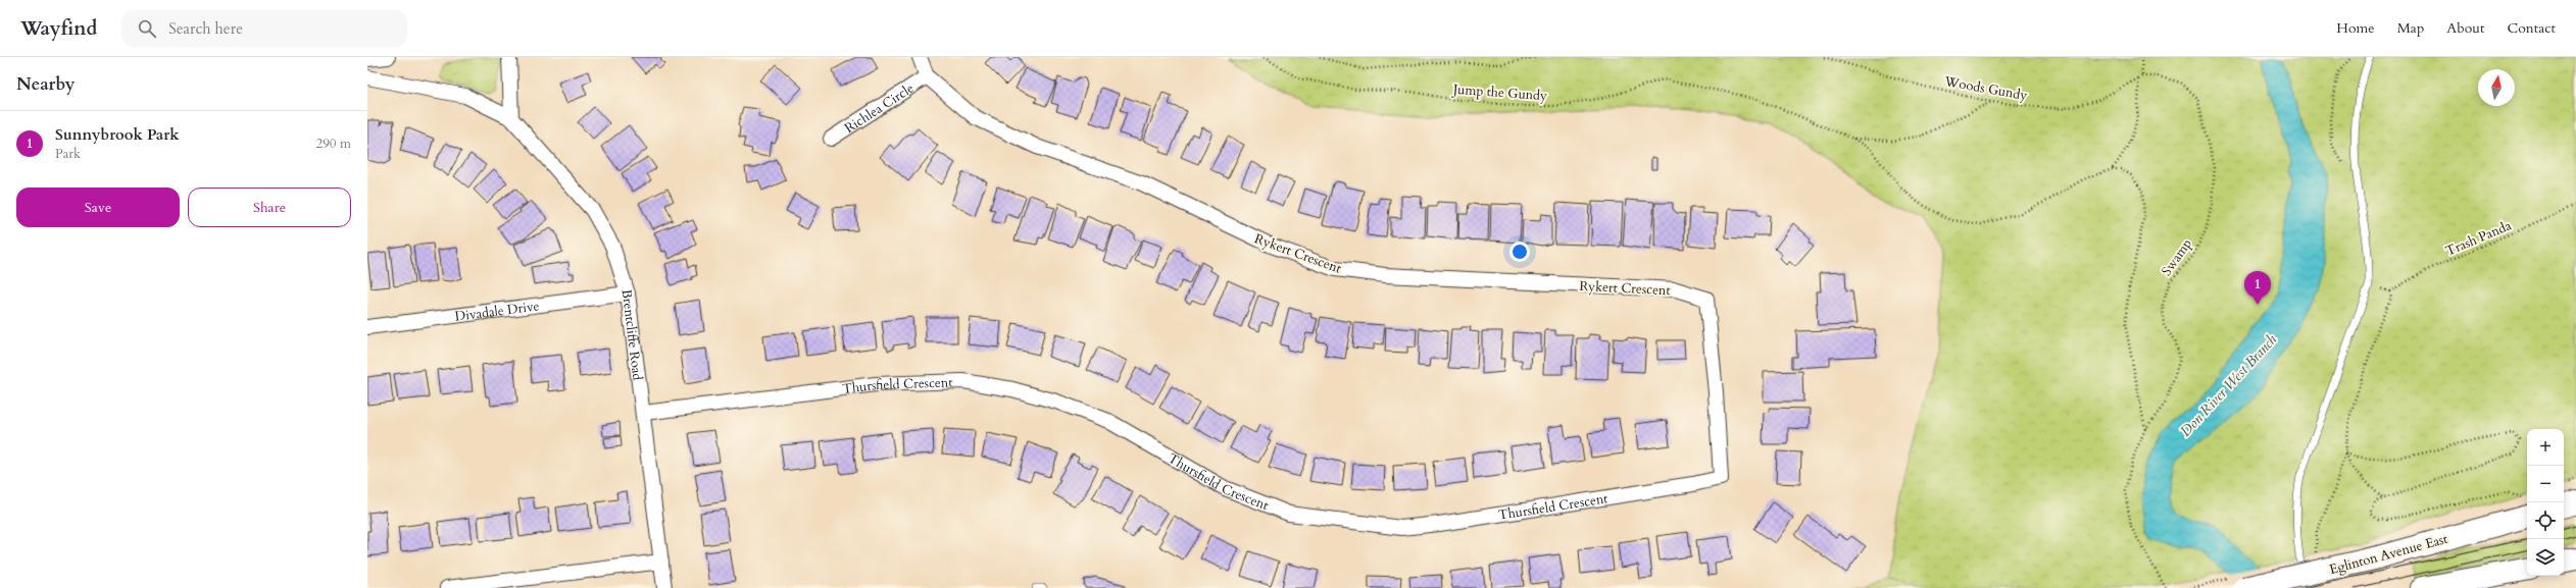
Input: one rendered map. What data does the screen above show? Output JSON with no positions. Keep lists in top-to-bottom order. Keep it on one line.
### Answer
{"streets":{"main road":["Eglinton Avenue East"],"street":["Richlea Circle","Rykert Crescent","Divadale Drive","Brentcliffe Road","Thursfield Crescent"],"path":["Woods Gundy","Jump the Gundy","Trash Panda","Swamp"]},"crossings":[["Woods Gundy","Jump the Gundy"],["Woods Gundy","Swamp"],["Richlea Circle","Rykert Crescent"],["Rykert Crescent","Thursfield Crescent"],["Divadale Drive","Brentcliffe Road"],["Brentcliffe Road","Thursfield Crescent"]],"water":["Don River West Branch"],"north":"top","page":{"header":"Wayfind","search":"Search here","nav":["Home","Map","About","Contact"],"heading":"Nearby","list":[{"mark":"1","name":"Sunnybrook Park","note":"Park","value":"290 m"}],"buttons":["Save","Share"],"pins":"1","map_buttons":["+","−"]}}
